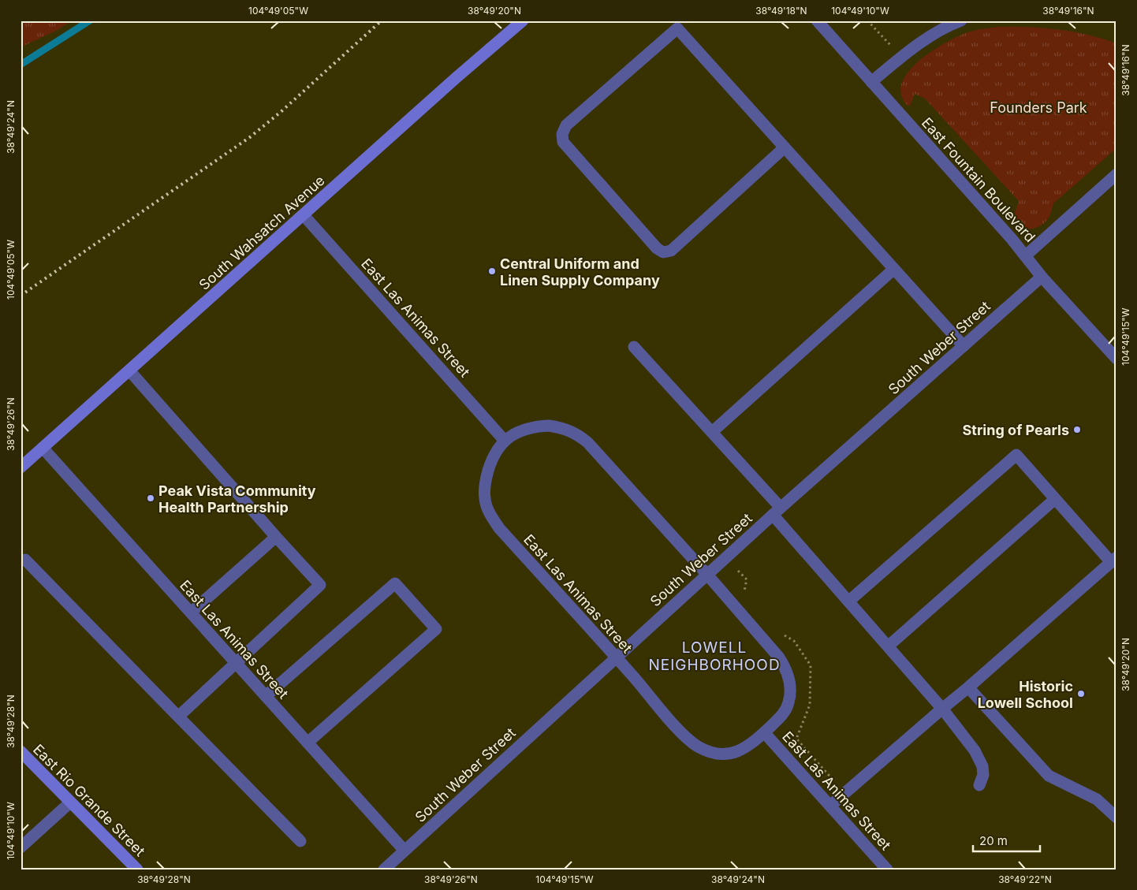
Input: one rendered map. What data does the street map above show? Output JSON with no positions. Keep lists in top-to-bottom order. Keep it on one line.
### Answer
{"streets":{"main road":["South Wahsatch Avenue","East Rio Grande Street"],"street":["East Fountain Boulevard","East Las Animas Street","South Weber Street"]},"crossings":[["East Fountain Boulevard","South Weber Street"],["South Wahsatch Avenue","East Las Animas Street"],["East Las Animas Street","South Weber Street"]],"districts":["LOWELL NEIGHBORHOOD"],"parks":["Founders Park"],"places":["Central Uniform and Linen Supply Company","String of Pearls","Peak Vista Community Health Partnership","Historic Lowell School"],"scale_bar":"20 m","coordinates":["104°49'05\"W","38°49'20\"N","38°49'18\"N","104°49'10\"W","38°49'16\"N","38°49'24\"N","104°49'15\"W","38°49'26\"N","38°49'28\"N","38°49'22\"N"]}
